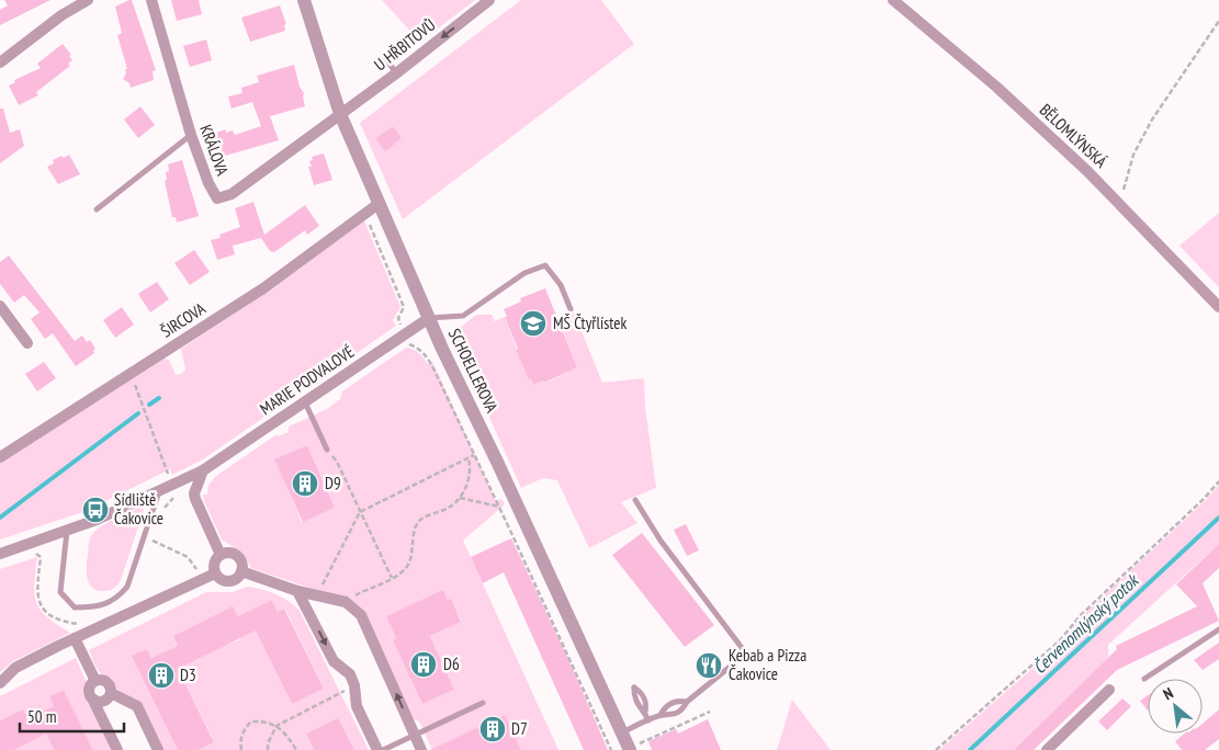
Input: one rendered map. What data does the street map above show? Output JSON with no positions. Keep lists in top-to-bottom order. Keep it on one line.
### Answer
{"streets":{"street":["U HŘBITOVŮ","BĚLOMLÝNSKÁ","KRÁLOVA","ŠIRCOVA","SCHOELLEROVA","MARIE PODVALOVÉ"]},"crossings":[["U HŘBITOVŮ","KRÁLOVA"],["U HŘBITOVŮ","SCHOELLEROVA"],["KRÁLOVA","SCHOELLEROVA"],["ŠIRCOVA","SCHOELLEROVA"],["SCHOELLEROVA","MARIE PODVALOVÉ"]],"one_way":["U HŘBITOVŮ"],"water":["Červenomlýnský potok"],"places":{"school or university":["MŠ Čtyřlístek"],"building":["D9","D6","D3","D7"],"bus stop":["Sídliště Čakovice"],"restaurant":["Kebab a Pizza Čakovice"]},"scale_bar":"50 m","north":"top left"}
